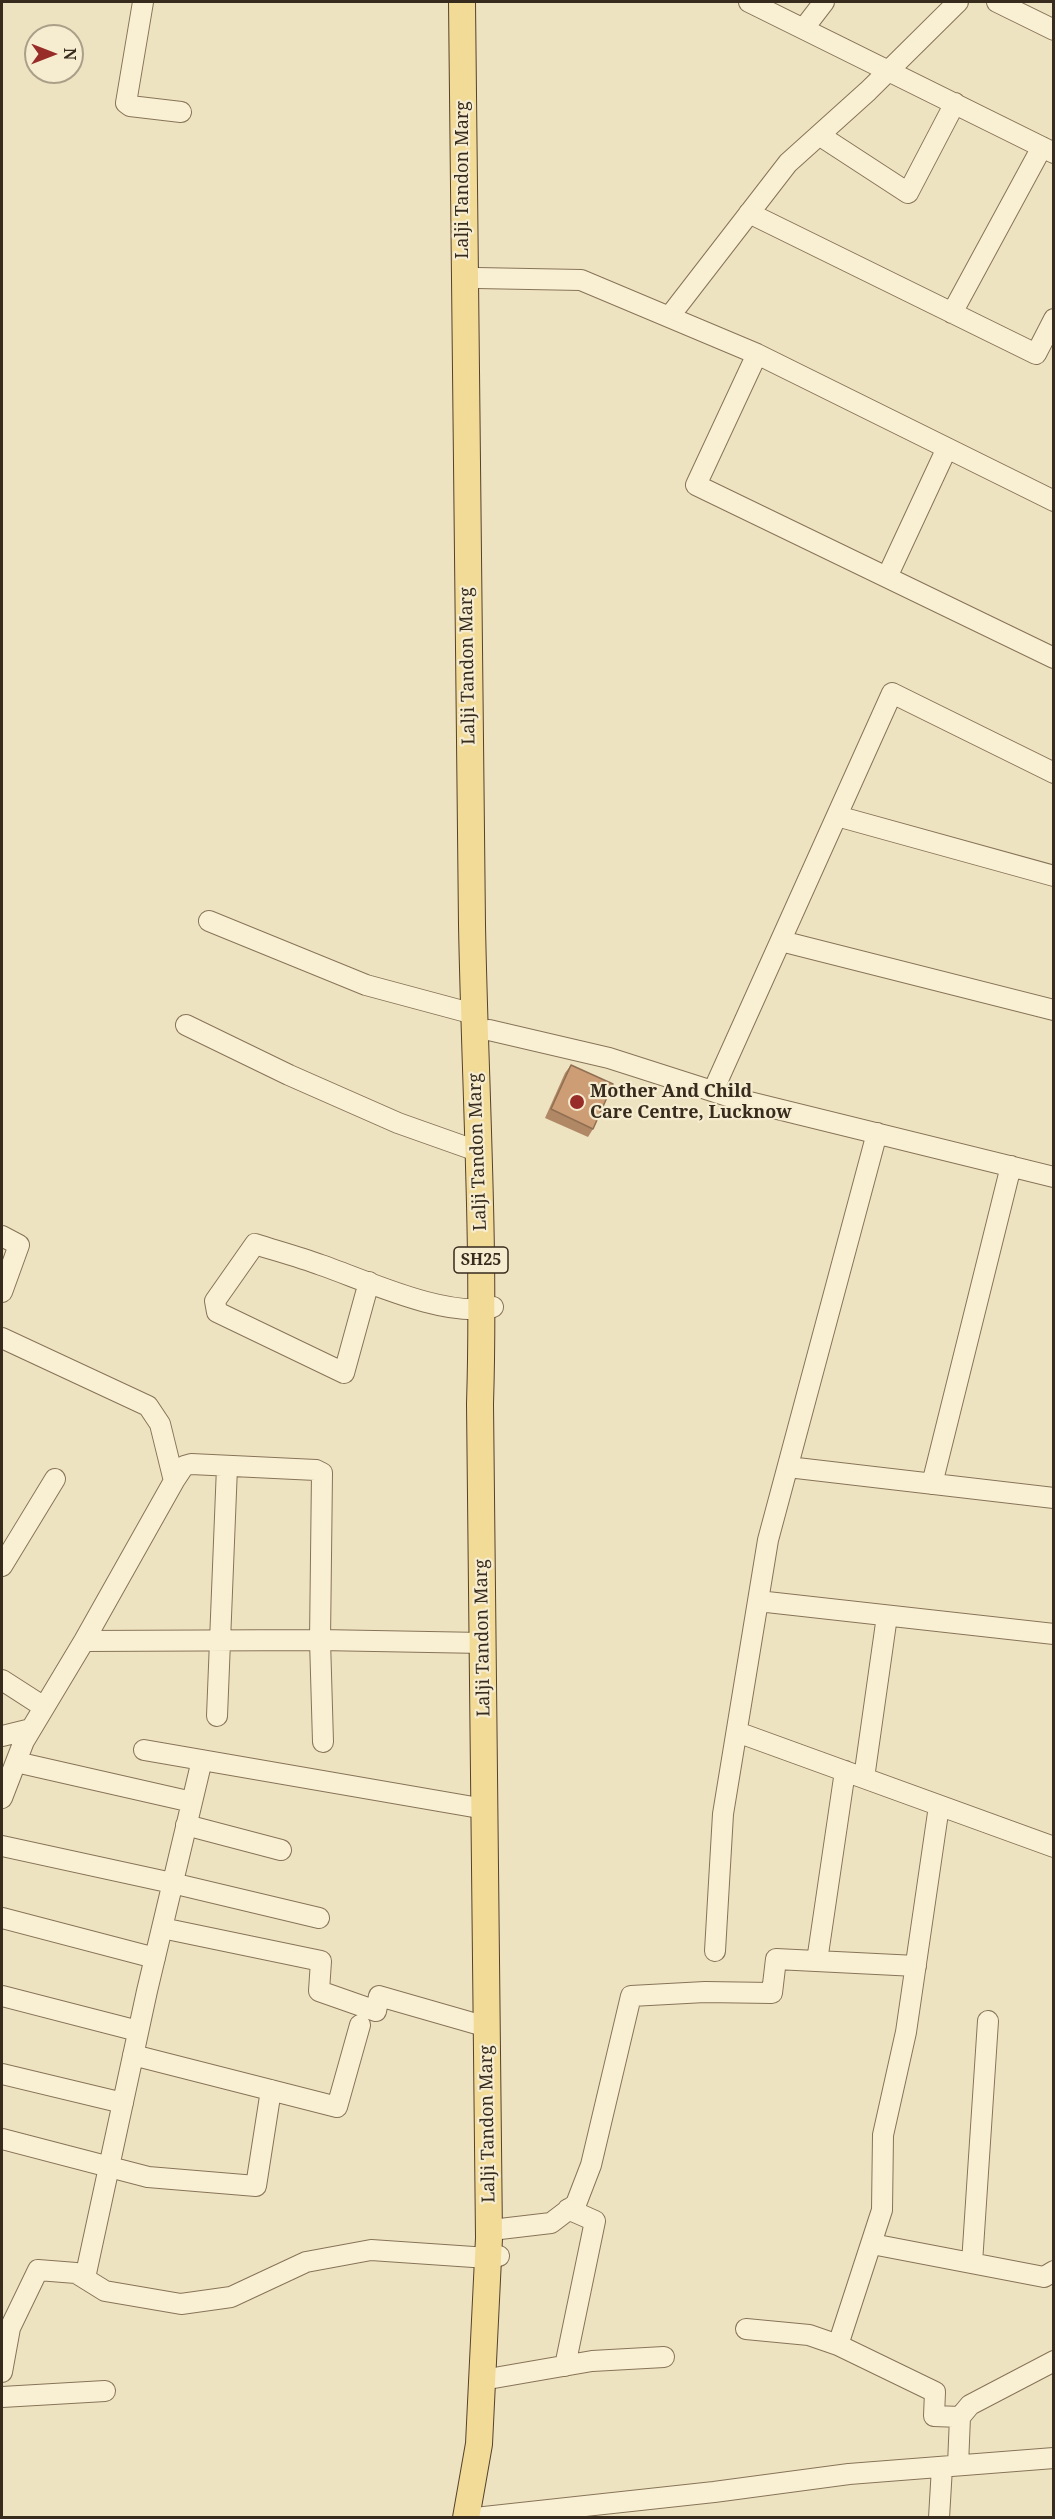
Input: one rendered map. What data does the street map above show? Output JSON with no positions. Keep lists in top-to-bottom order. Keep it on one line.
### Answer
{"streets":{"main road":["Lalji Tandon Marg","SH25"]},"places":["Mother And Child Care Centre, Lucknow"],"north":"right"}
